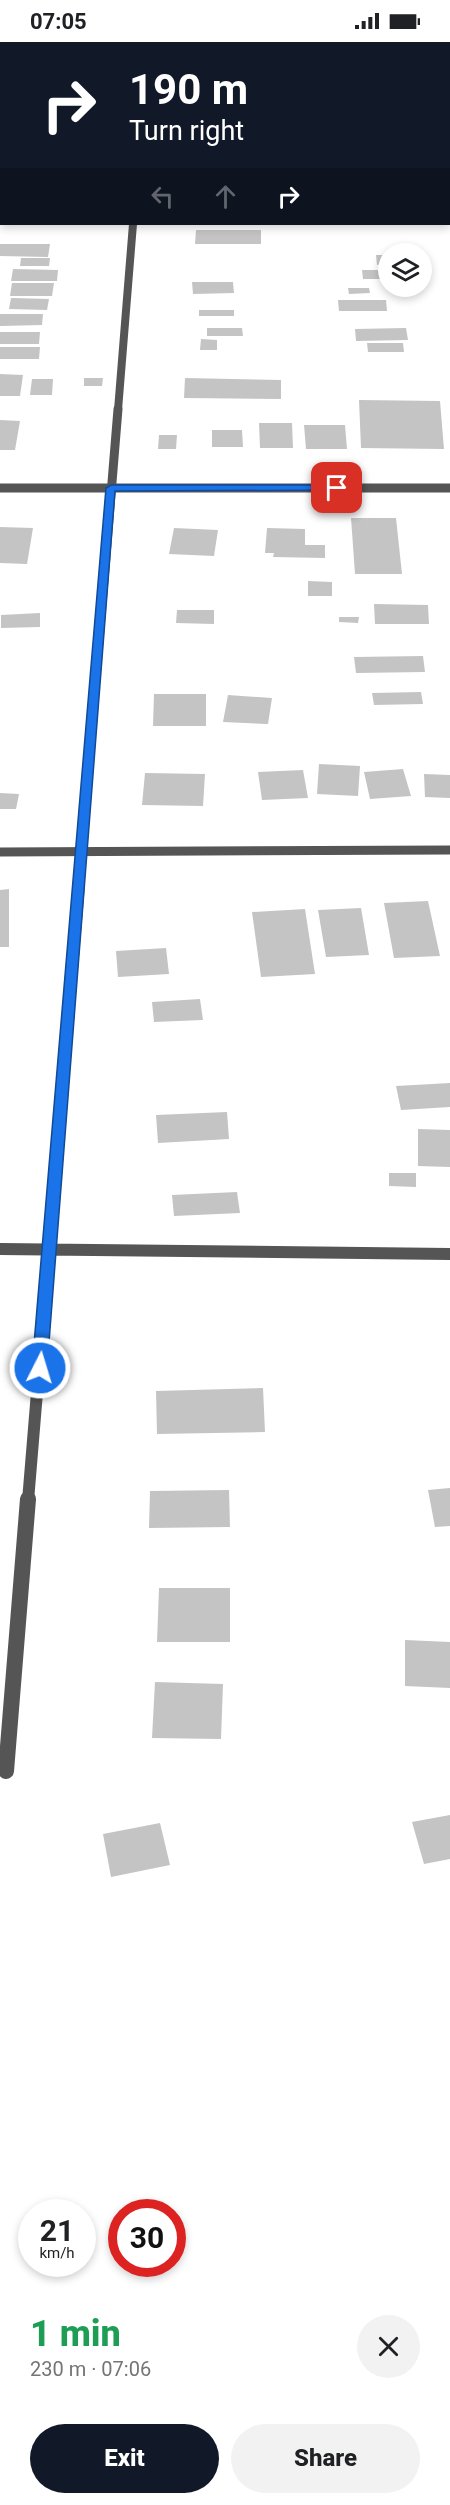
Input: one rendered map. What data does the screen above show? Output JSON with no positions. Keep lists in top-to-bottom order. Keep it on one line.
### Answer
{"page":{"status":"07:05","turn":["190 m","Turn right"],"speed":"21 km/h","limit":"30","heading":["1 min","230 m · 07:06"],"buttons":["Exit","Share"]}}
